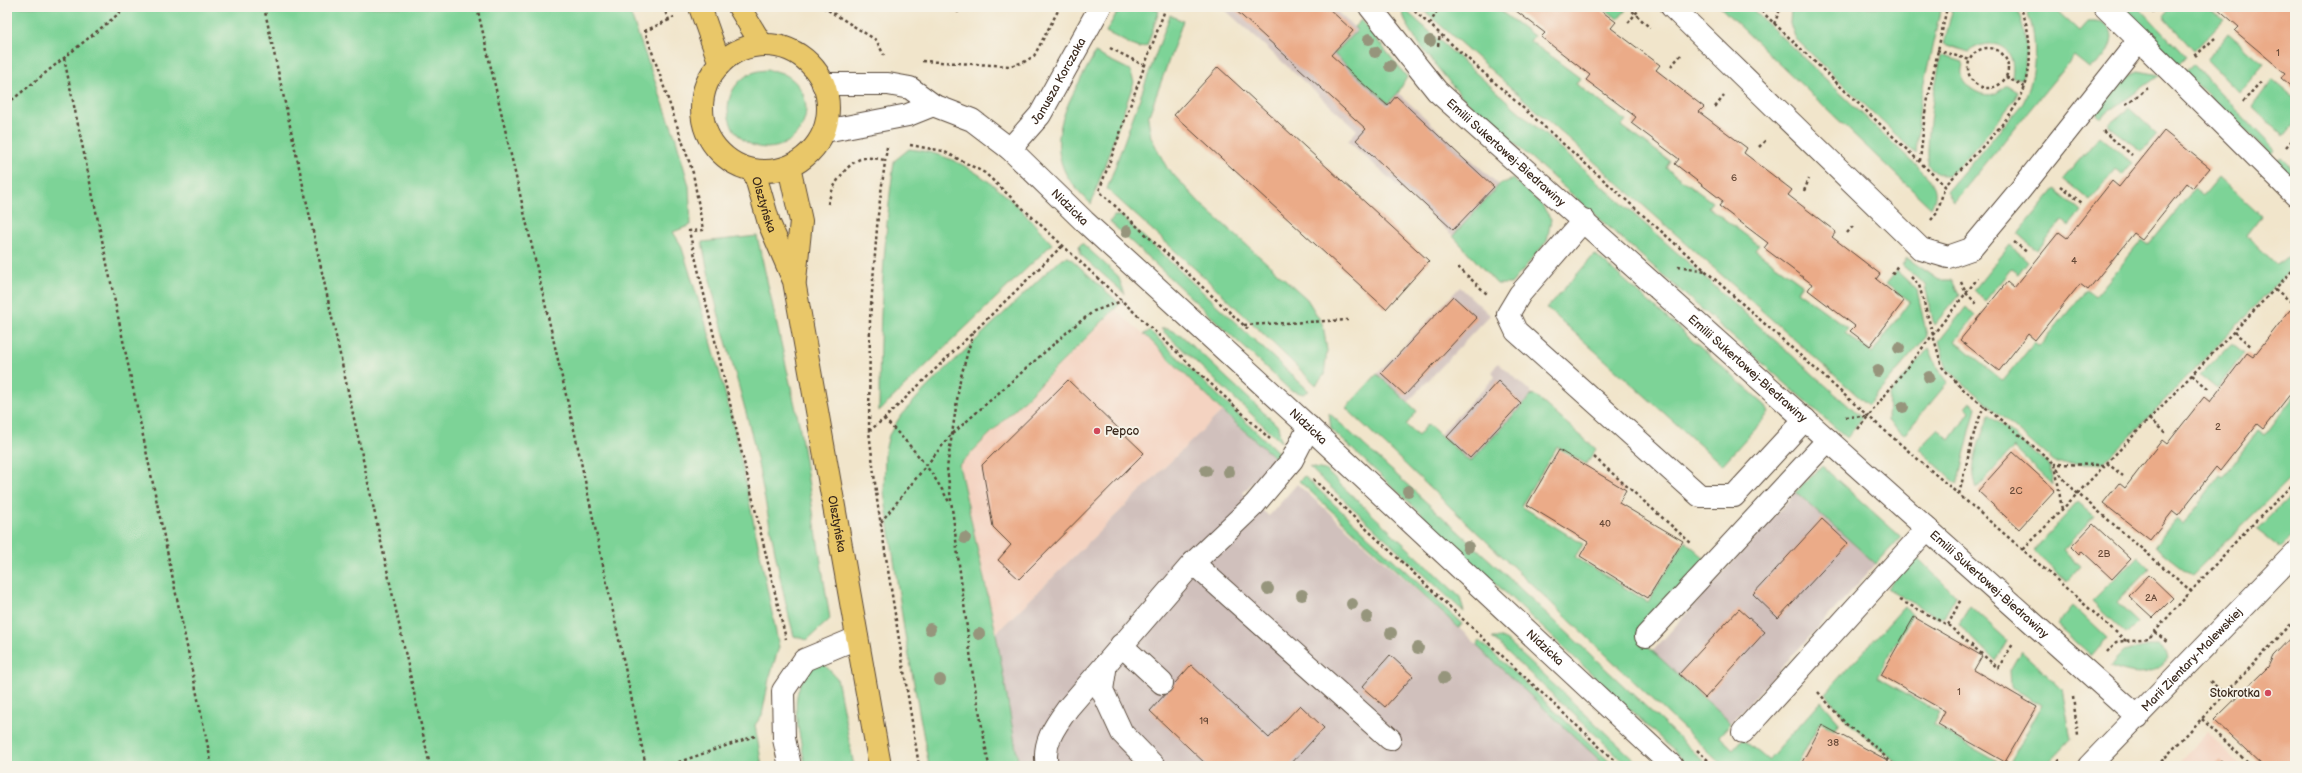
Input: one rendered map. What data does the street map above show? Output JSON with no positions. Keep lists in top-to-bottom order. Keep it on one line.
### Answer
{"streets":{"main road":["Olsztyńska"],"street":["Janusza Korczaka","Emilii Sukertowej-Biedrawiny","Nidzicka","Marii Zientary-Malewskiej"]},"crossings":[["Janusza Korczaka","Nidzicka"],["Emilii Sukertowej-Biedrawiny","Marii Zientary-Malewskiej"],["Olsztyńska","Nidzicka"]],"places":["Pepco","Stokrotka"],"house_numbers":["1","6","4","2","2C","40","2B","2A","1","19","38"]}
